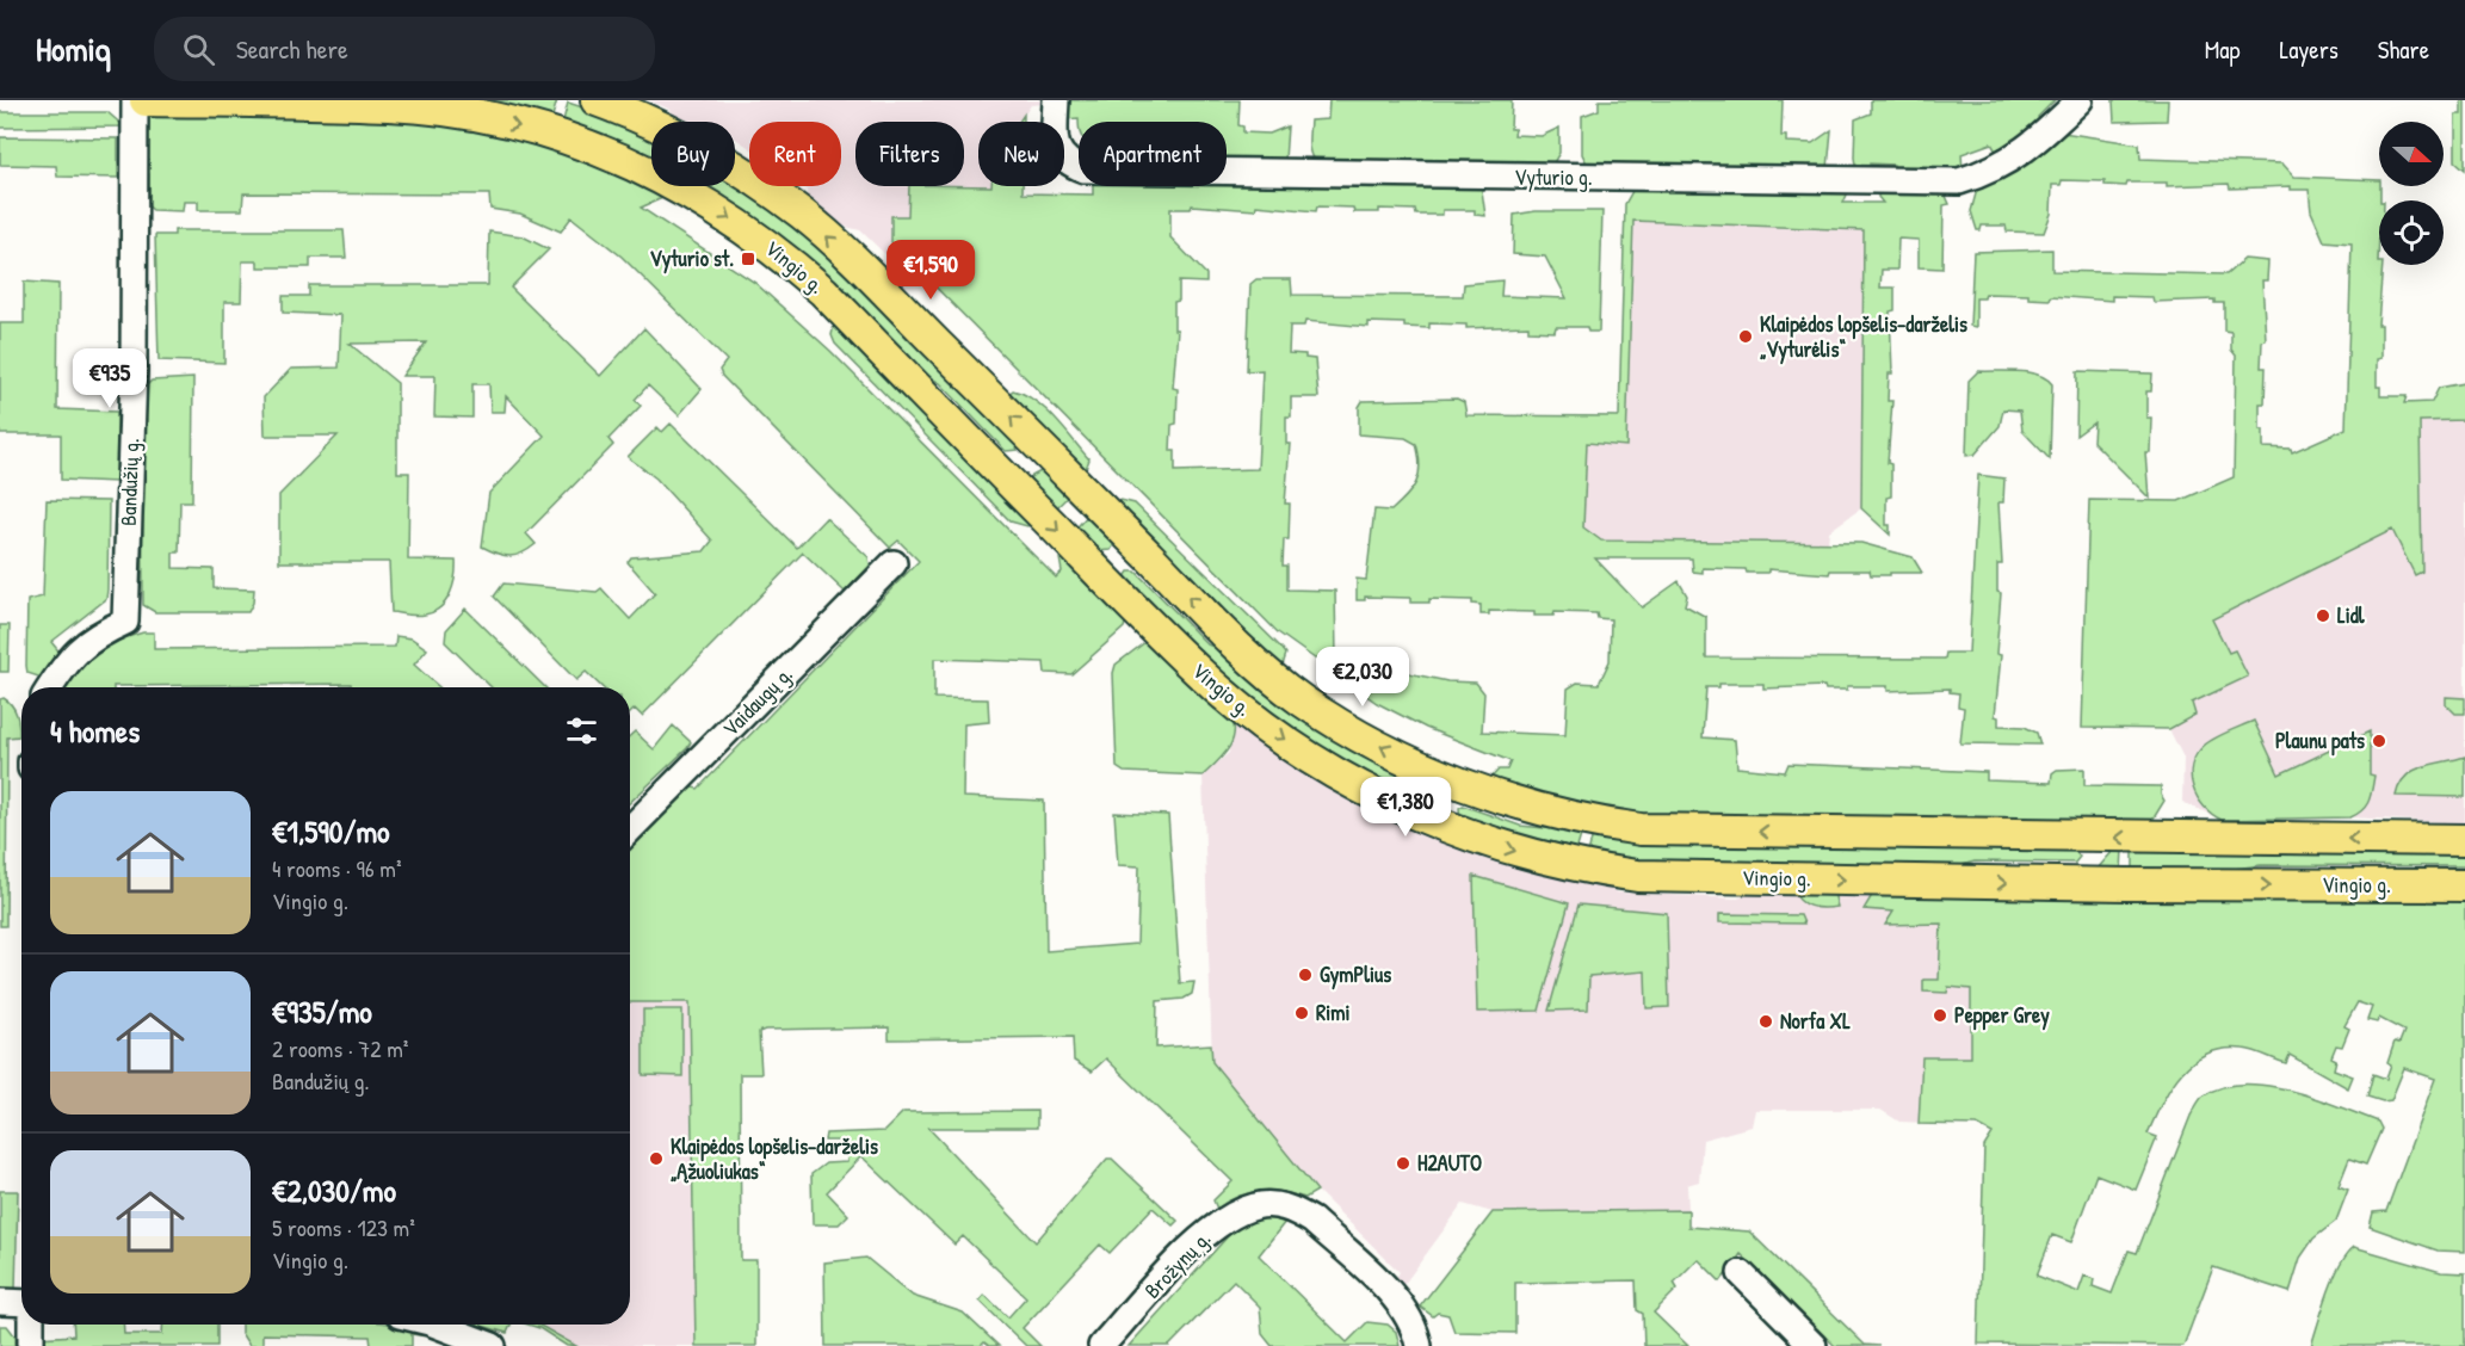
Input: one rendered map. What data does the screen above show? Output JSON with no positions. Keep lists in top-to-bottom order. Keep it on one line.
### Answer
{"streets":{"main road":["Vingio g."],"street":["Vyturio g.","Bandužių g.","Vaidaugų g.","Brožynų g."]},"places":{"transit":["Vyturio st."],"other":["Klaipėdos lopšelis-darželis „Vyturėlis“","Lidl","Plaunu pats","GymPlius","Rimi","Pepper Grey","Norfa XL","Klaipėdos lopšelis-darželis „Ąžuoliukas“","H2AUTO"]},"north":"right","page":{"header":"Homiq","search":"Search here","nav":["Map","Layers","Share"],"chip":["Buy","Rent","Filters","New","Apartment"],"price":["€1,590","€935","€2,030","€1,380"],"heading":"4 homes","list":[{"name":"€1,590/mo","note":"4 rooms · 96 m² · Vingio g."},{"name":"€935/mo","note":"2 rooms · 72 m² · Bandužių g."},{"name":"€2,030/mo","note":"5 rooms · 123 m² · Vingio g."}]}}
